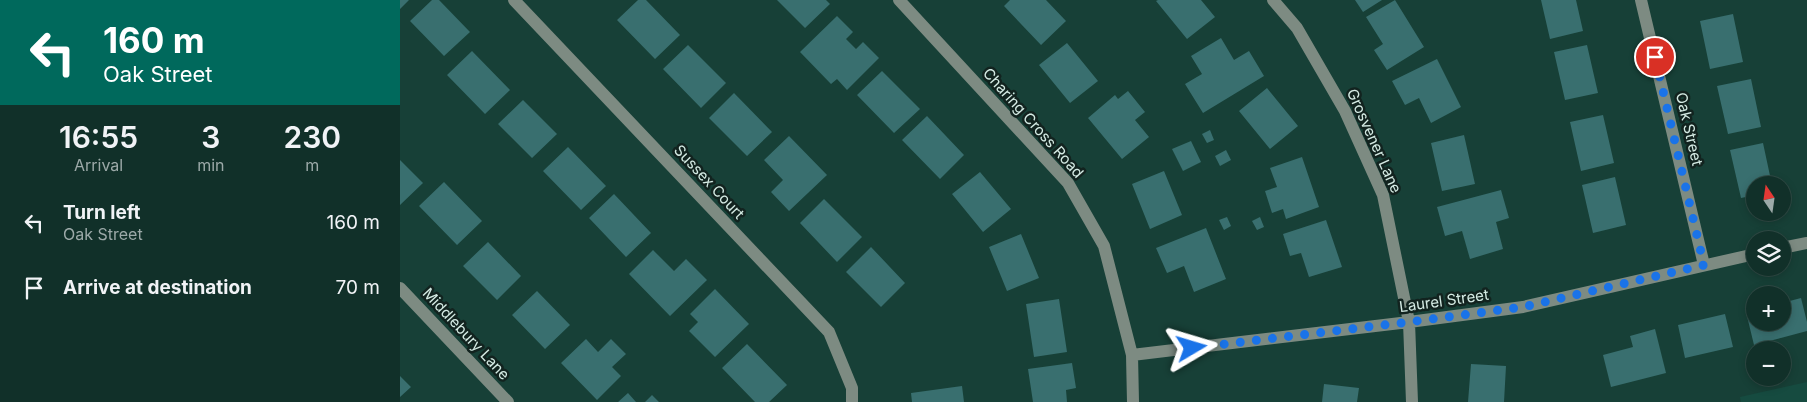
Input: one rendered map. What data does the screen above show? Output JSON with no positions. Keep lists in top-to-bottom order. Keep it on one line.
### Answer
{"streets":{"street":["Charing Cross Road","Oak Street","Grosvener Lane","Sussex Court","Laurel Street","Middlebury Lane"]},"crossings":[["Charing Cross Road","Laurel Street"],["Oak Street","Laurel Street"],["Grosvener Lane","Laurel Street"]],"north":"top","page":{"turn":["160 m","Oak Street"],"eta":["16:55","Arrival","3","min","230","m"],"map_buttons":["+","−"],"list":[{"name":"Turn left","note":"Oak Street","value":"160 m"},{"name":"Arrive at destination","value":"70 m"}]}}
